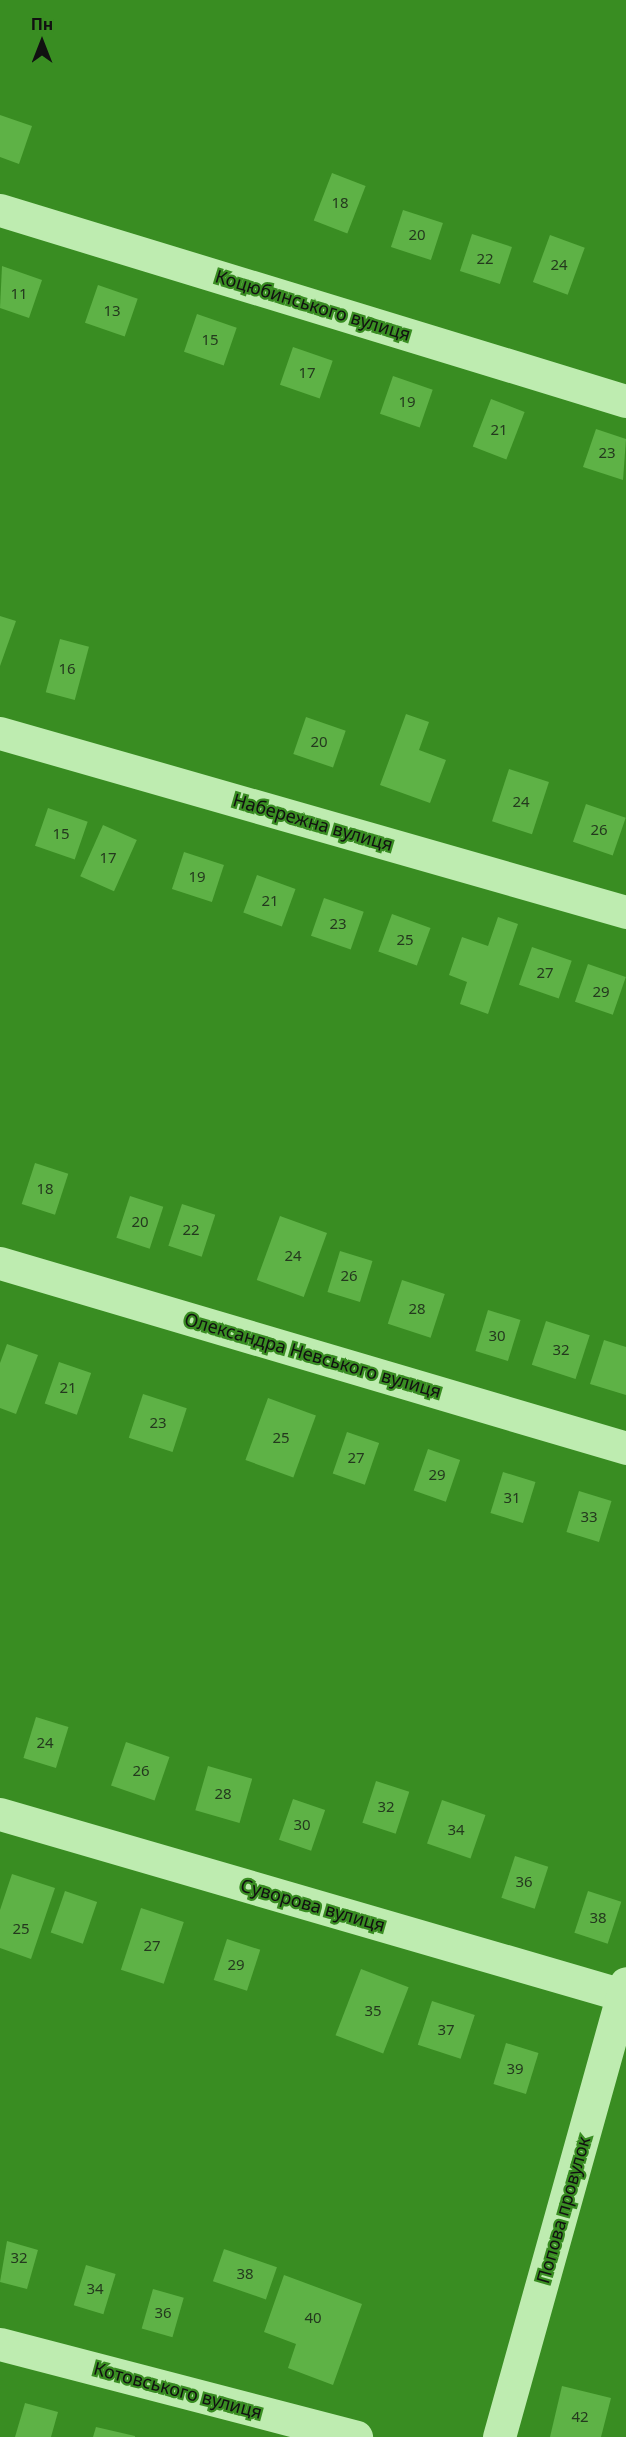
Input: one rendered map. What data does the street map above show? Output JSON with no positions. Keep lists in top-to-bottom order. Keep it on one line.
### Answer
{"streets":{"street":["Коцюбинського вулиця","Набережна вулиця","Олександра Невського вулиця","Суворова вулиця","Попова провулок","Котовського вулиця"]},"crossings":[["Суворова вулиця","Попова провулок"]],"house_numbers":["18","20","22","24","11","13","15","17","19","21","23","16","20","24","26","15","17","19","21","23","25","27","29","18","20","22","24","26","28","30","32","21","23","25","27","29","31","33","24","26","28","32","30","34","36","38","25","27","29","35","37","39","32","38","34","36","40","42"],"north":"top"}
